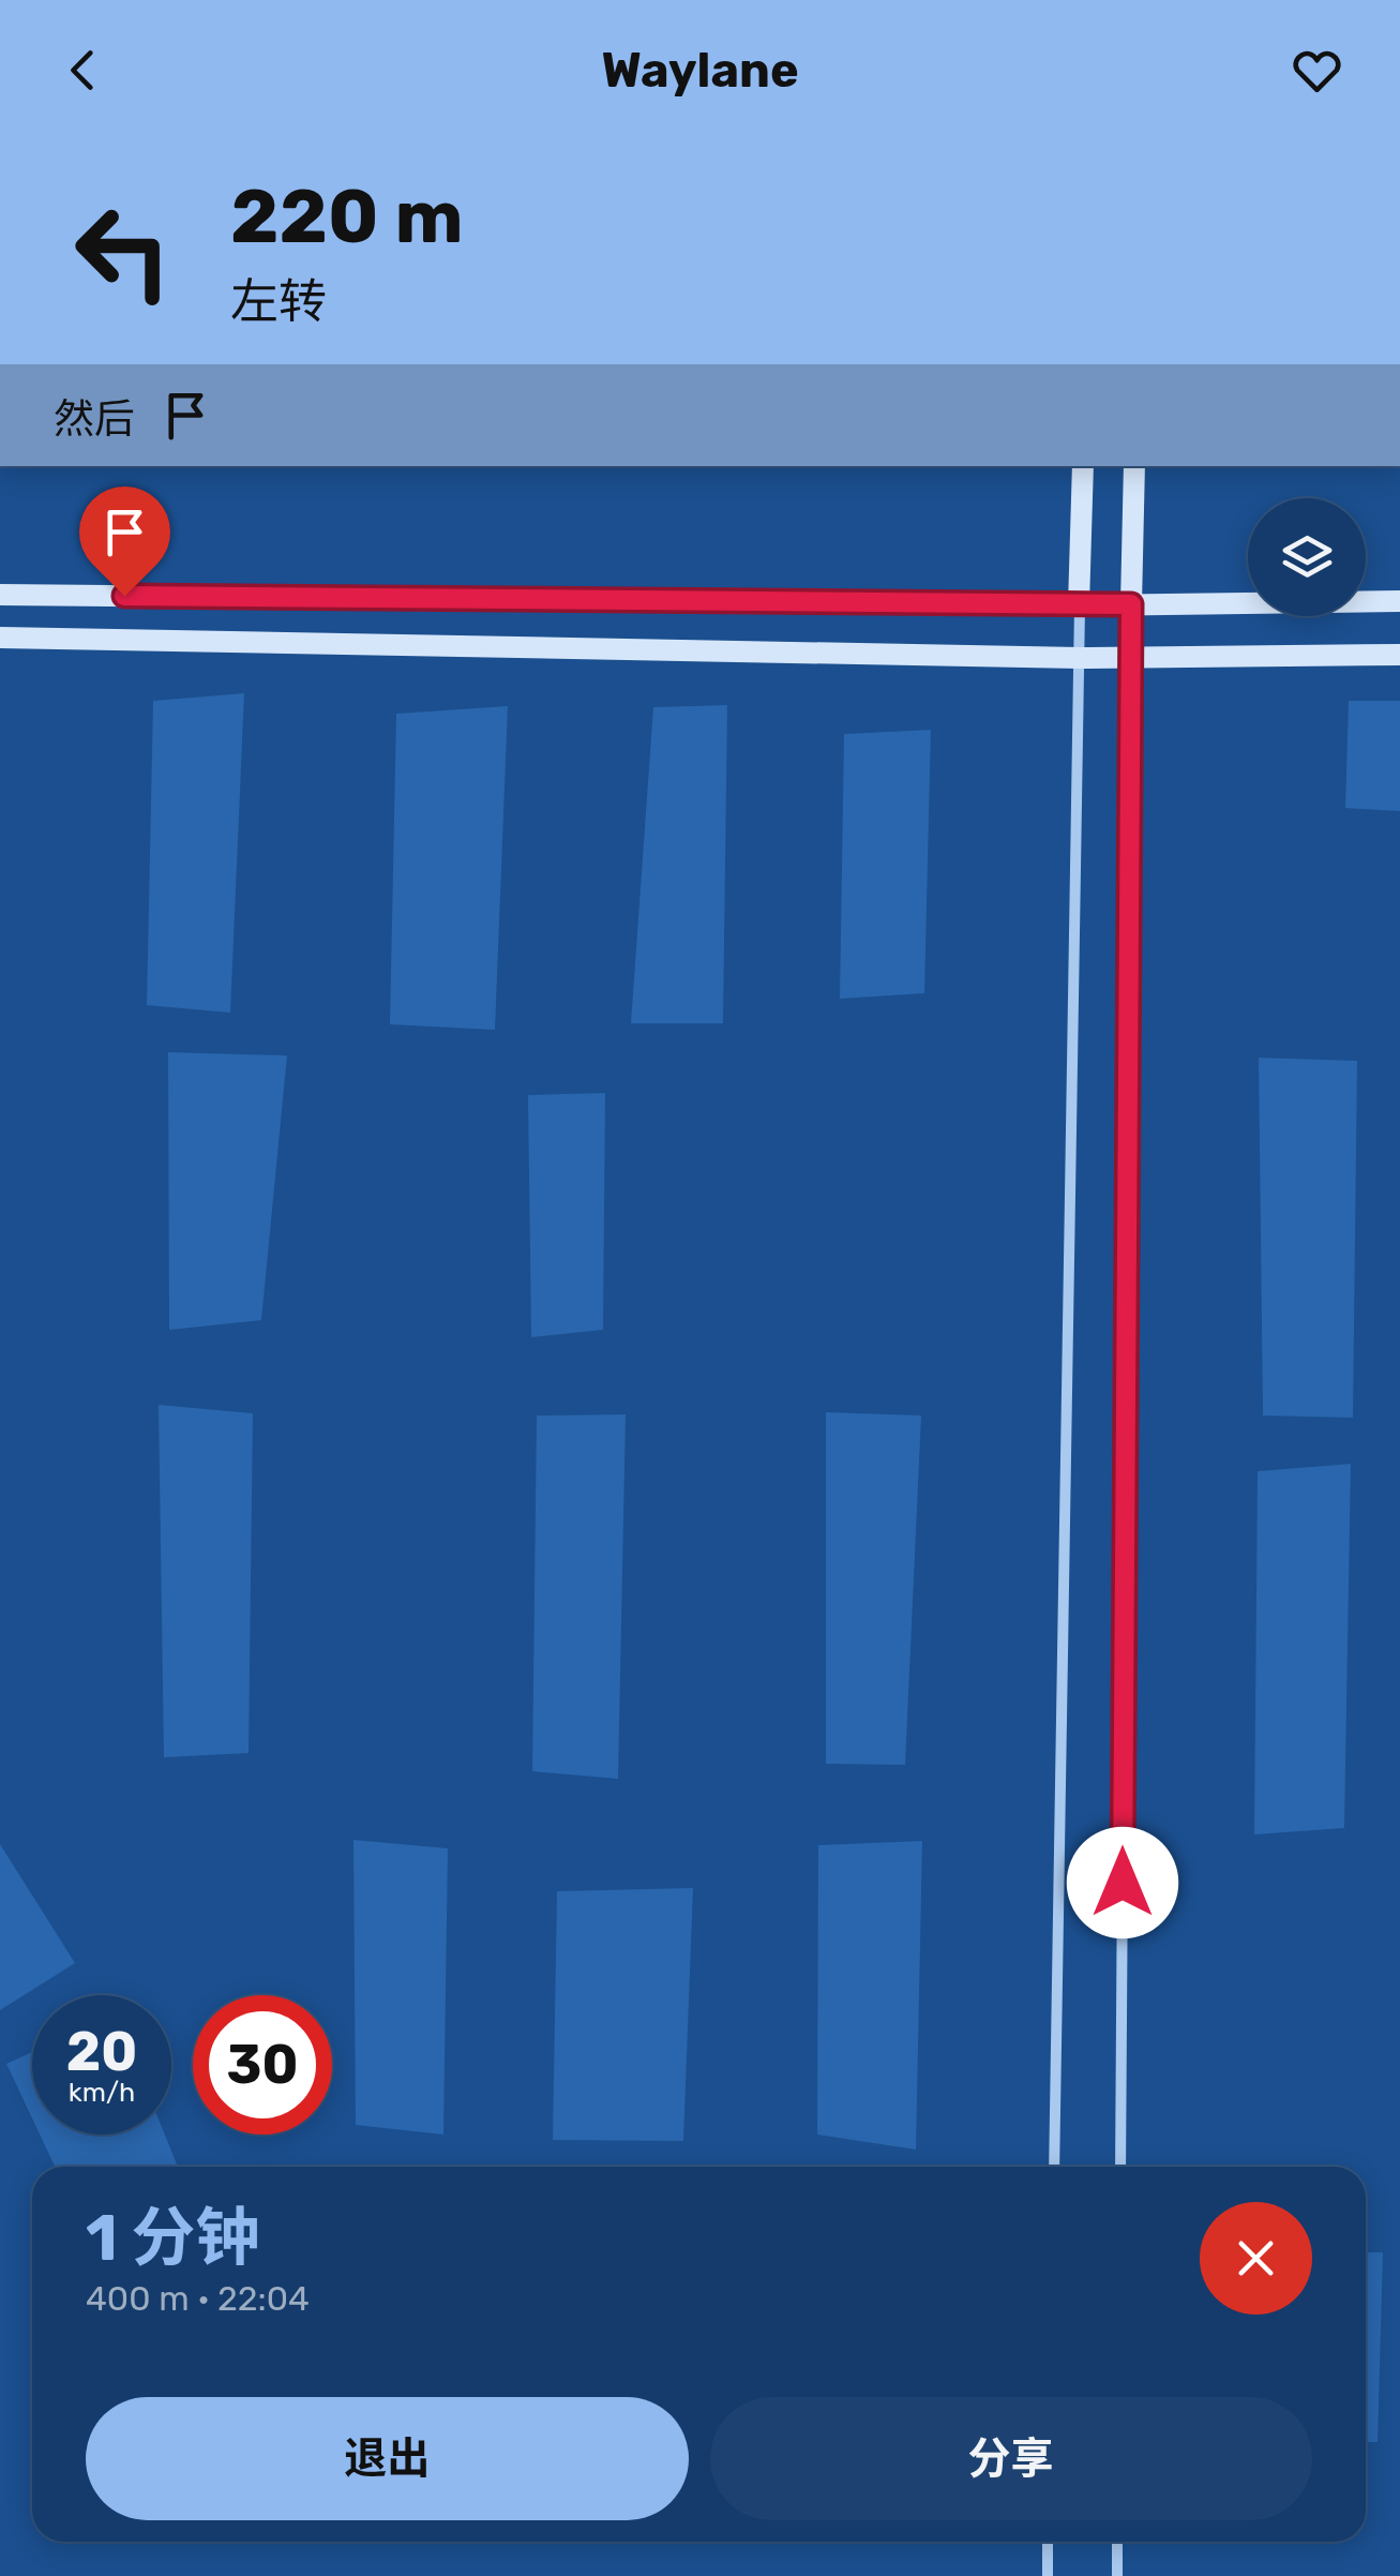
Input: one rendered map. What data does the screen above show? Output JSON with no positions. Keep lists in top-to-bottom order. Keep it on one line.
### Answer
{"page":{"header":"Waylane","turn":["220 m","左转"],"then":"然后","speed":"20 km/h","limit":"30","heading":["1 分钟","400 m · 22:04"],"buttons":["退出","分享"]}}
